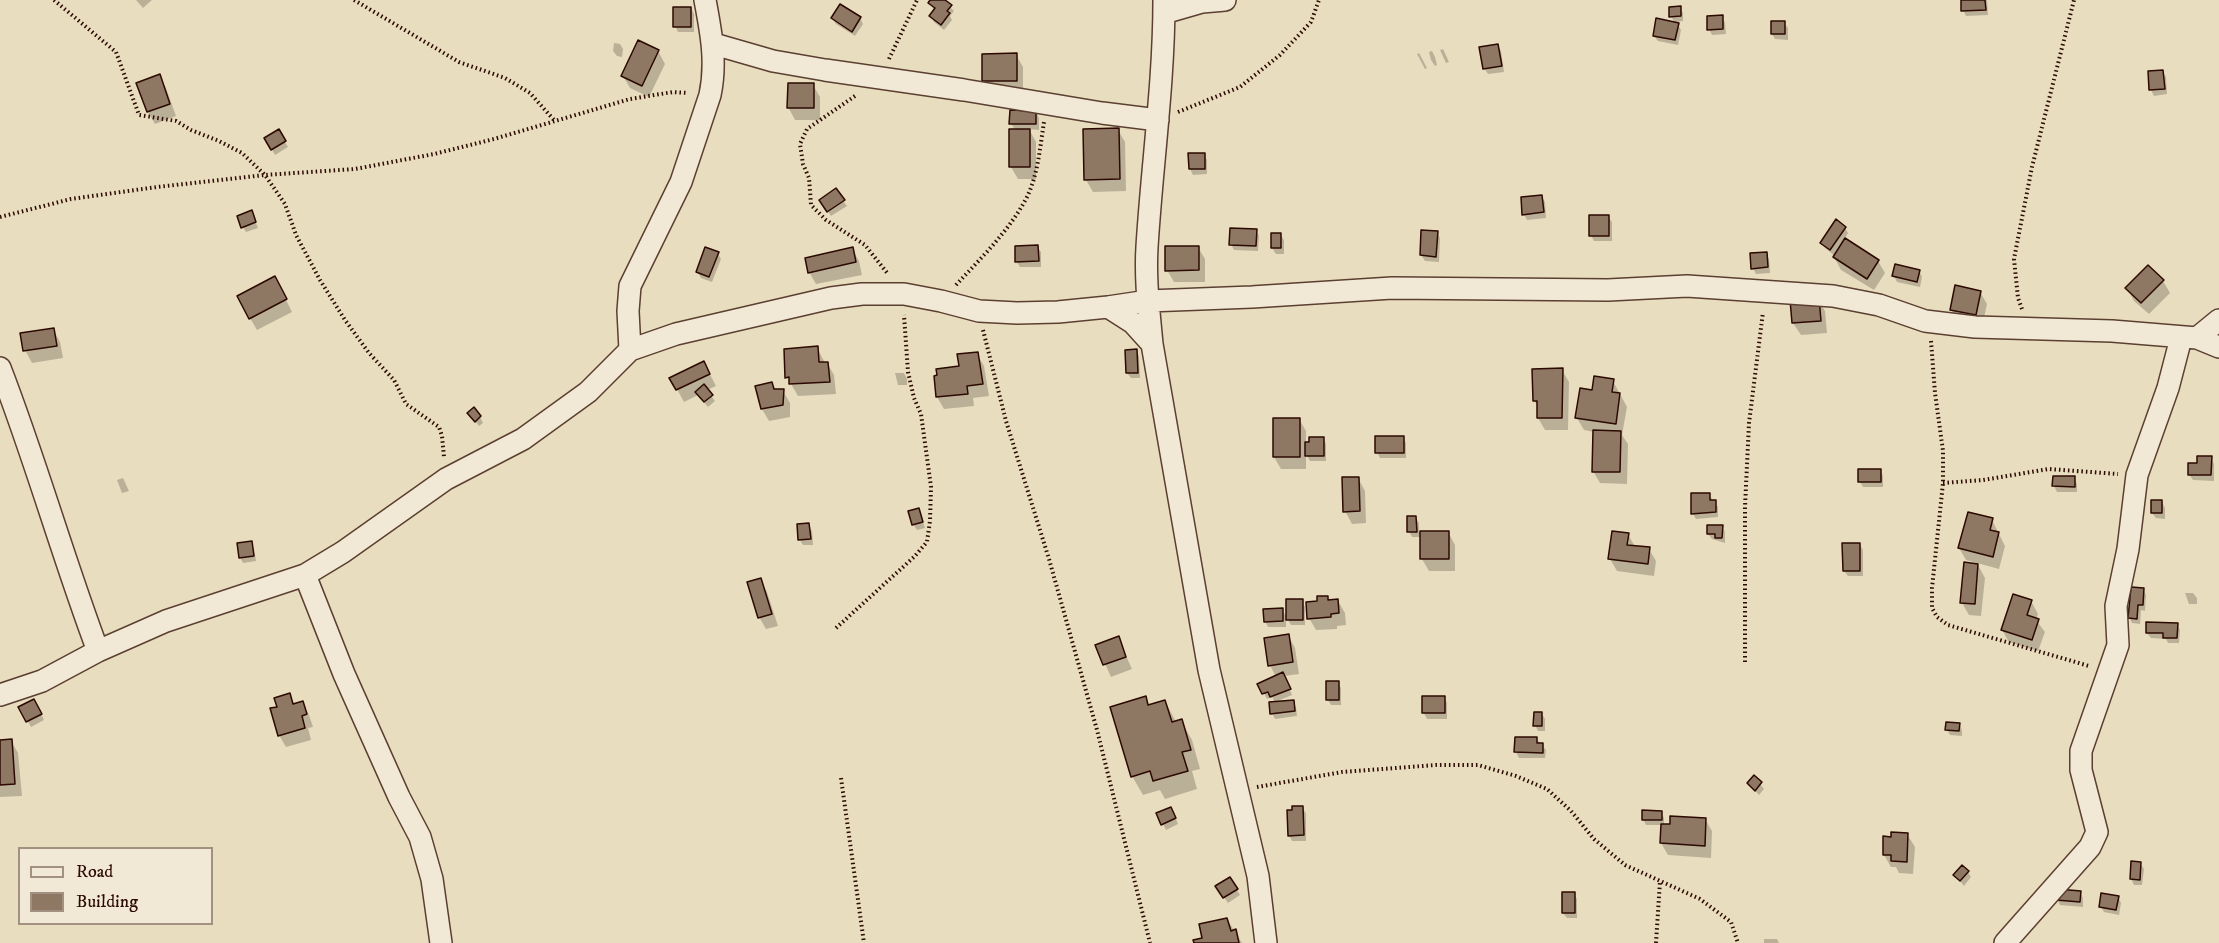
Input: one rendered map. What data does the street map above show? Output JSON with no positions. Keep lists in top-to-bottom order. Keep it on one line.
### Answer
{"legend":["Road","Building"]}
